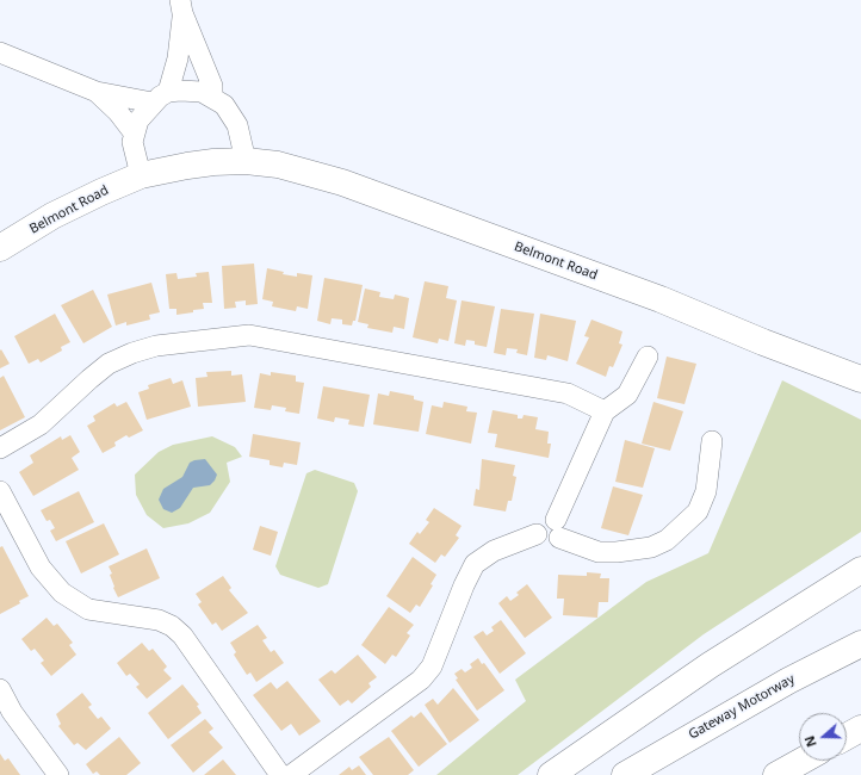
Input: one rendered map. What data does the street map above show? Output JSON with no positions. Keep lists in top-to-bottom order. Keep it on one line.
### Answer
{"streets":{"main road":["Belmont Road","Gateway Motorway"]},"north":"left"}
